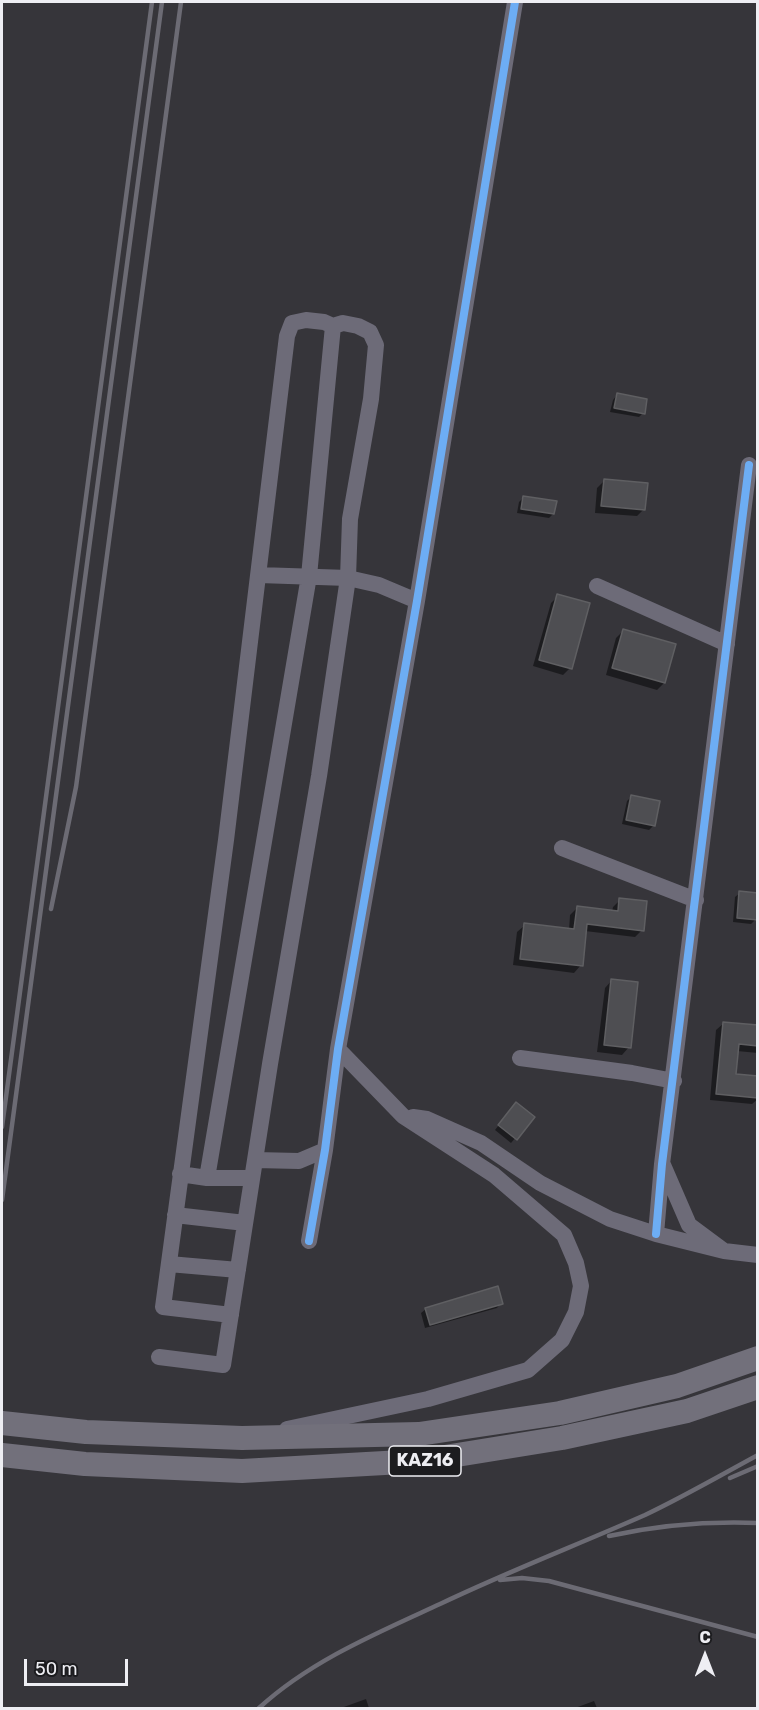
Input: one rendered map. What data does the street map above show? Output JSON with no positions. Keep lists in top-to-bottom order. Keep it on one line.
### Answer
{"streets":{"highway":["KAZ16"]},"scale_bar":"50 m","north":"top"}
